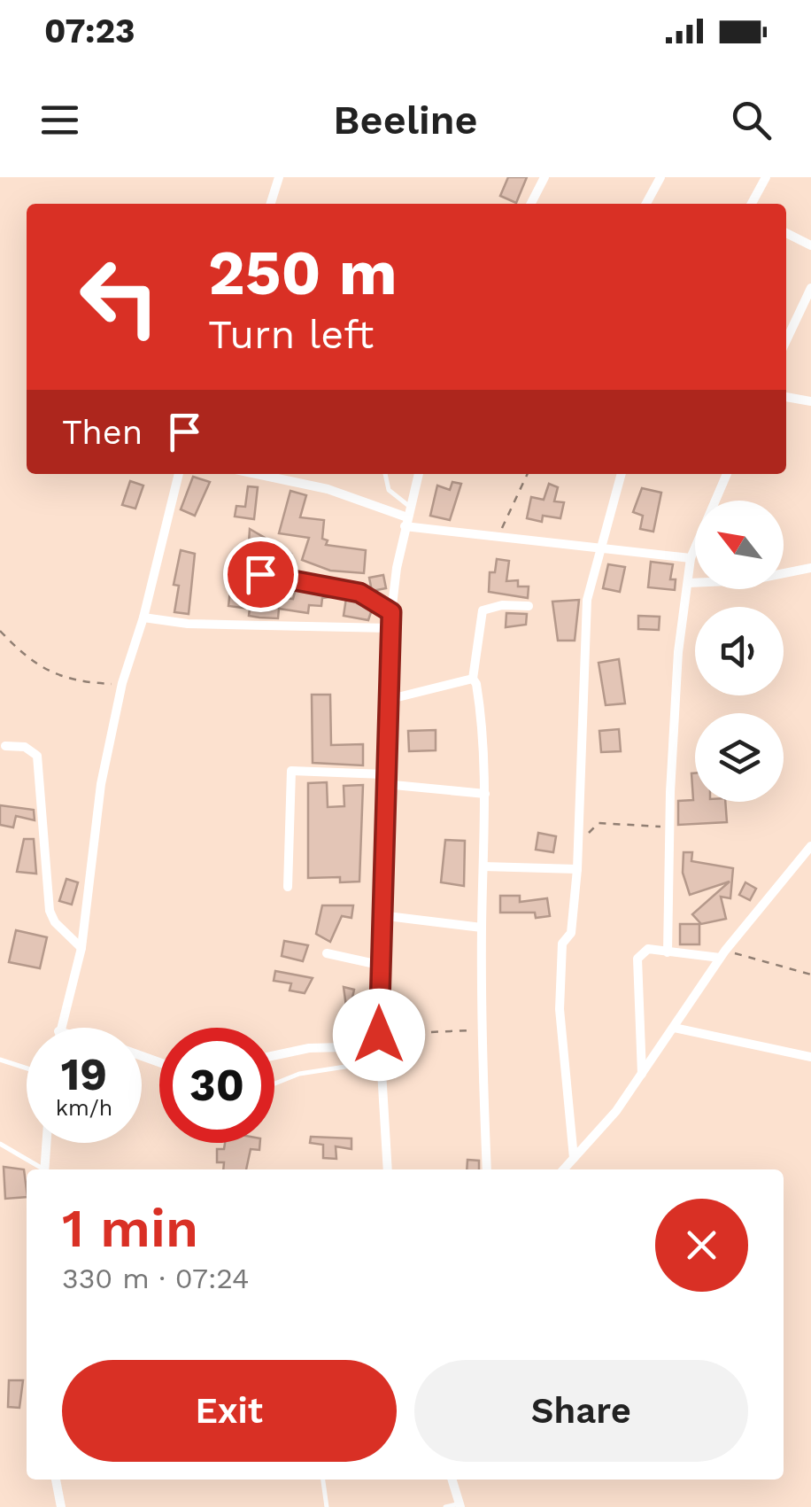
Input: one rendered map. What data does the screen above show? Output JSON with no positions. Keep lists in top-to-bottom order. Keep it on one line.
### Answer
{"north":"top left","page":{"status":"07:23","header":"Beeline","turn":["250 m","Turn left"],"then":"Then","speed":"19 km/h","limit":"30","heading":["1 min","330 m · 07:24"],"buttons":["Exit","Share"]}}
